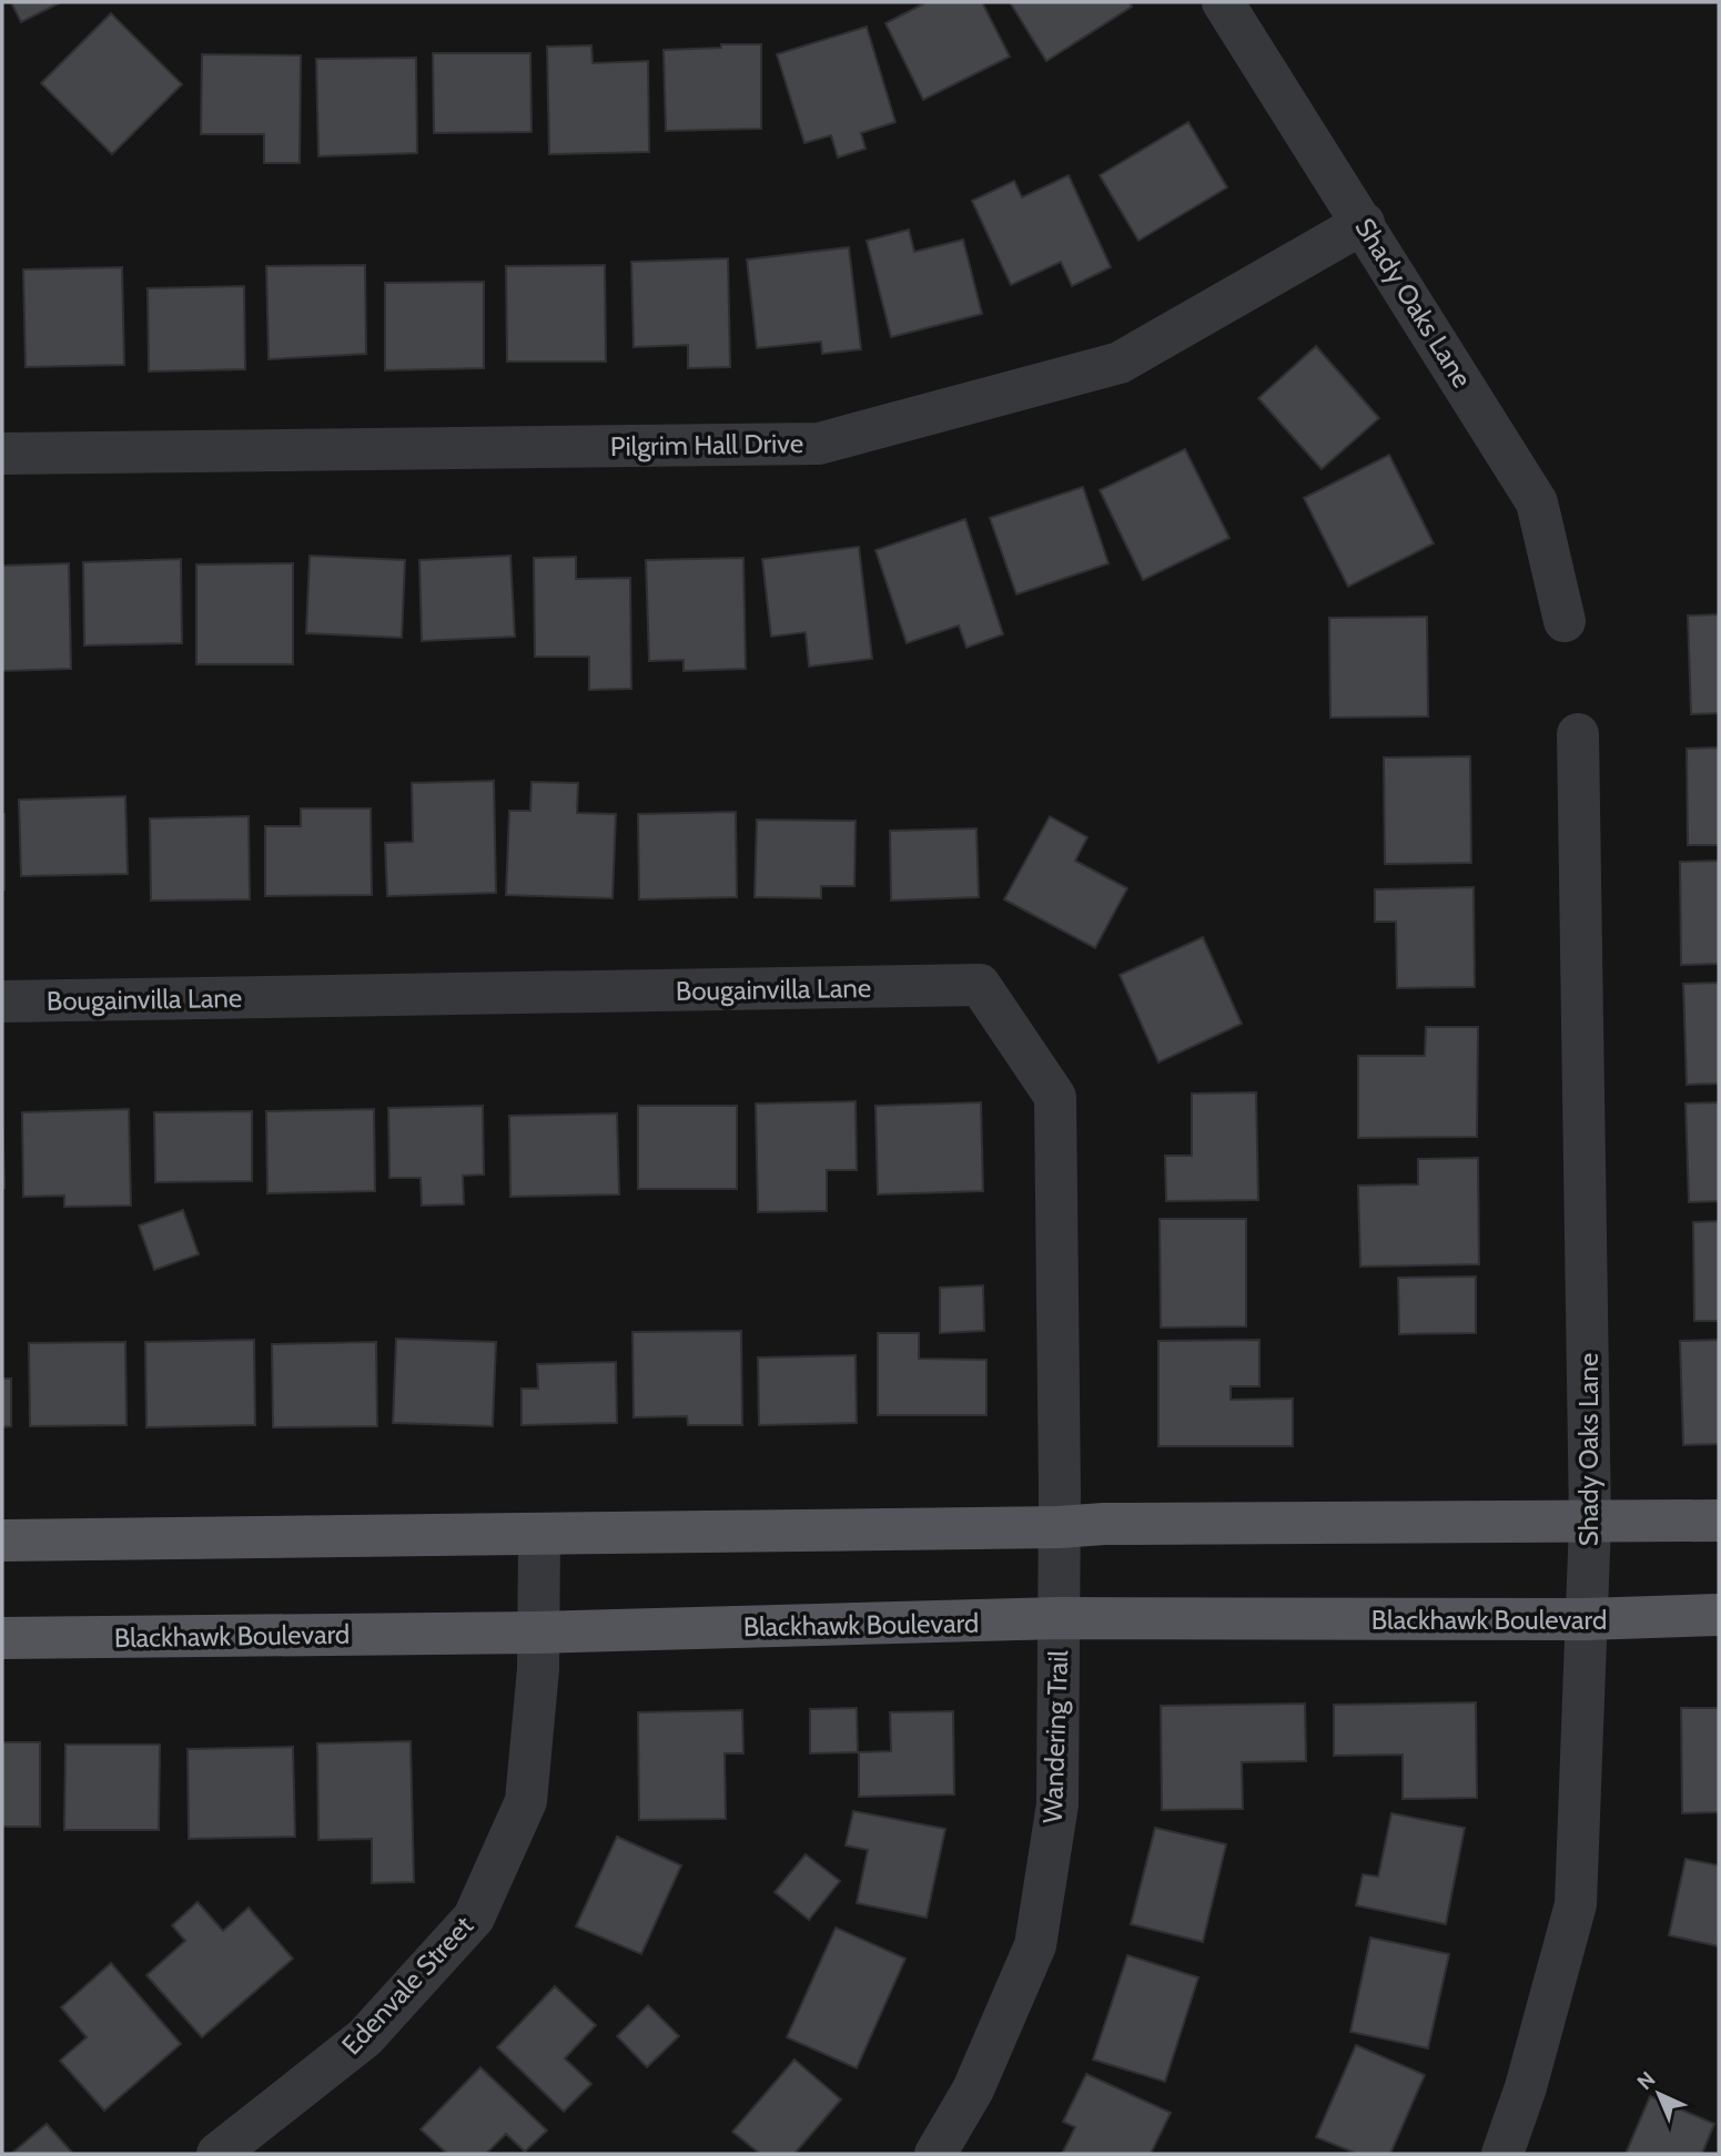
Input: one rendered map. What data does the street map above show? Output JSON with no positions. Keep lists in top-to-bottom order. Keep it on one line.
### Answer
{"streets":{"main road":["Blackhawk Boulevard"],"street":["Shady Oaks Lane","Pilgrim Hall Drive","Bougainvilla Lane","Wandering Trail","Edenvale Street"]},"crossings":[["Shady Oaks Lane","Pilgrim Hall Drive"],["Shady Oaks Lane","Blackhawk Boulevard"],["Bougainvilla Lane","Wandering Trail"],["Blackhawk Boulevard","Wandering Trail"],["Blackhawk Boulevard","Edenvale Street"]],"north":"top left"}
